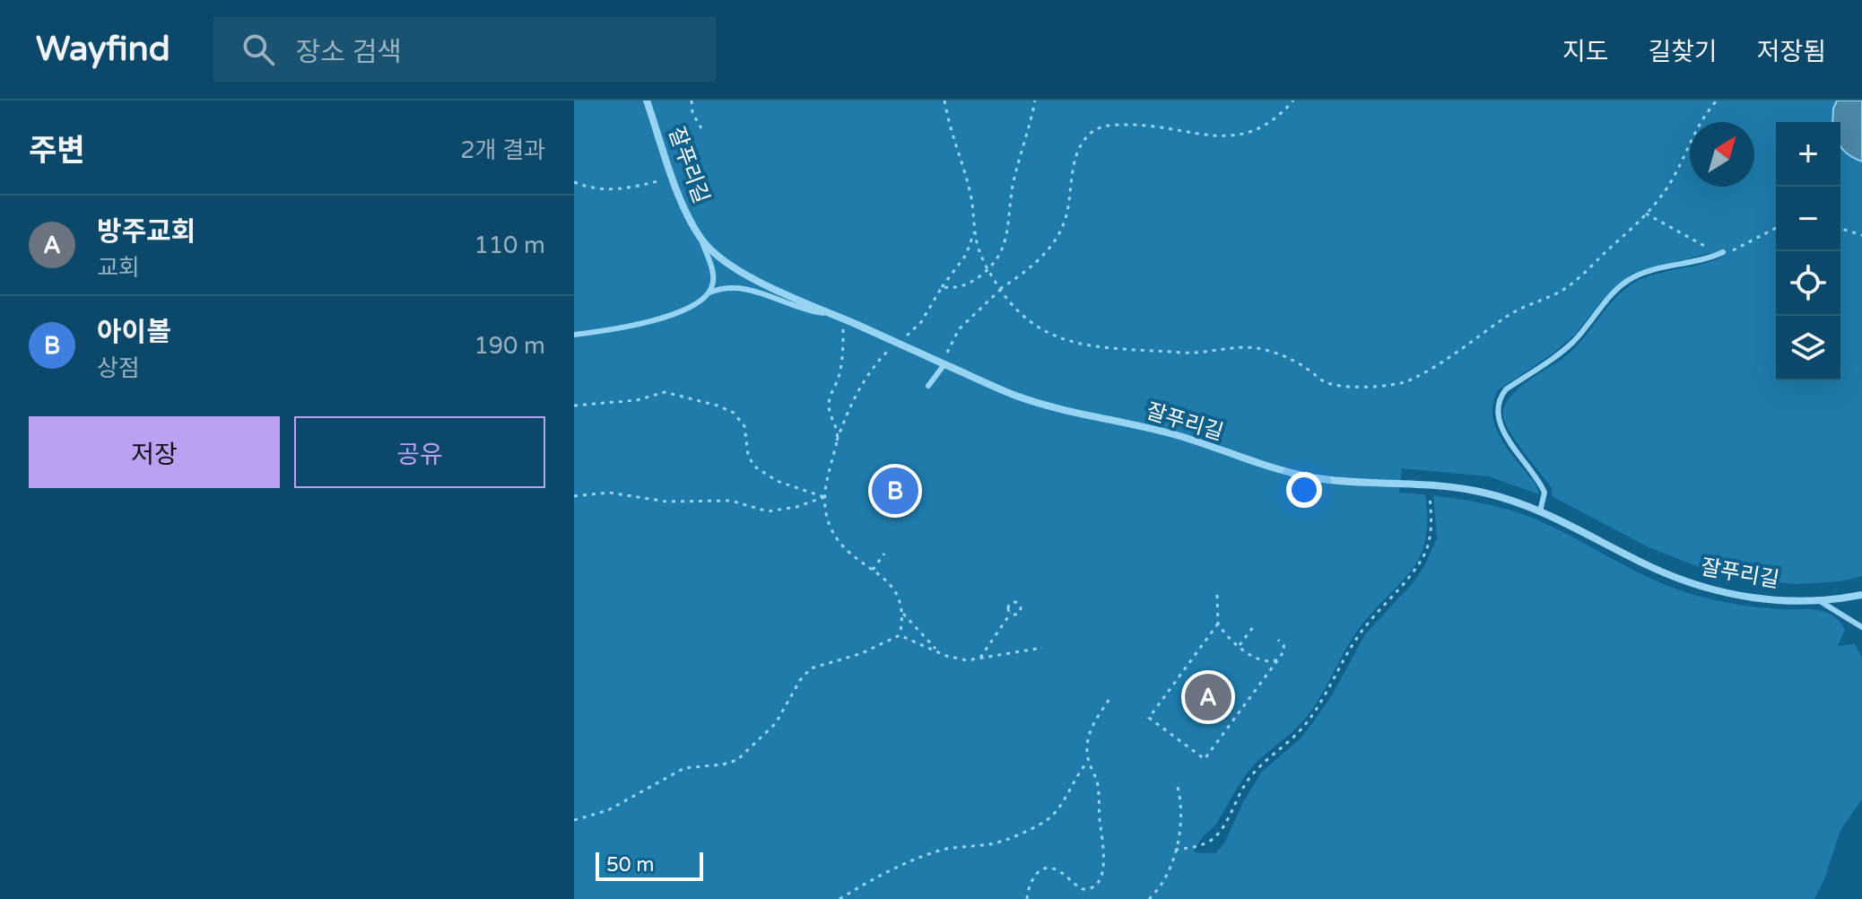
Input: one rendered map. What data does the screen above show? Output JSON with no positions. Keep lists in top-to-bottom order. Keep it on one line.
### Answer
{"streets":{"street":["잘푸리길"]},"scale_bar":"50 m","north":"top right","page":{"header":"Wayfind","search":"장소 검색","nav":["지도","길찾기","저장됨"],"heading":["주변","2개 결과"],"map_buttons":["+","−"],"list":[{"mark":"A","name":"방주교회","note":"교회","value":"110 m"},{"mark":"B","name":"아이볼","note":"상점","value":"190 m"}],"buttons":["저장","공유"],"pins":["B","A"],"scale":"50 m"}}
